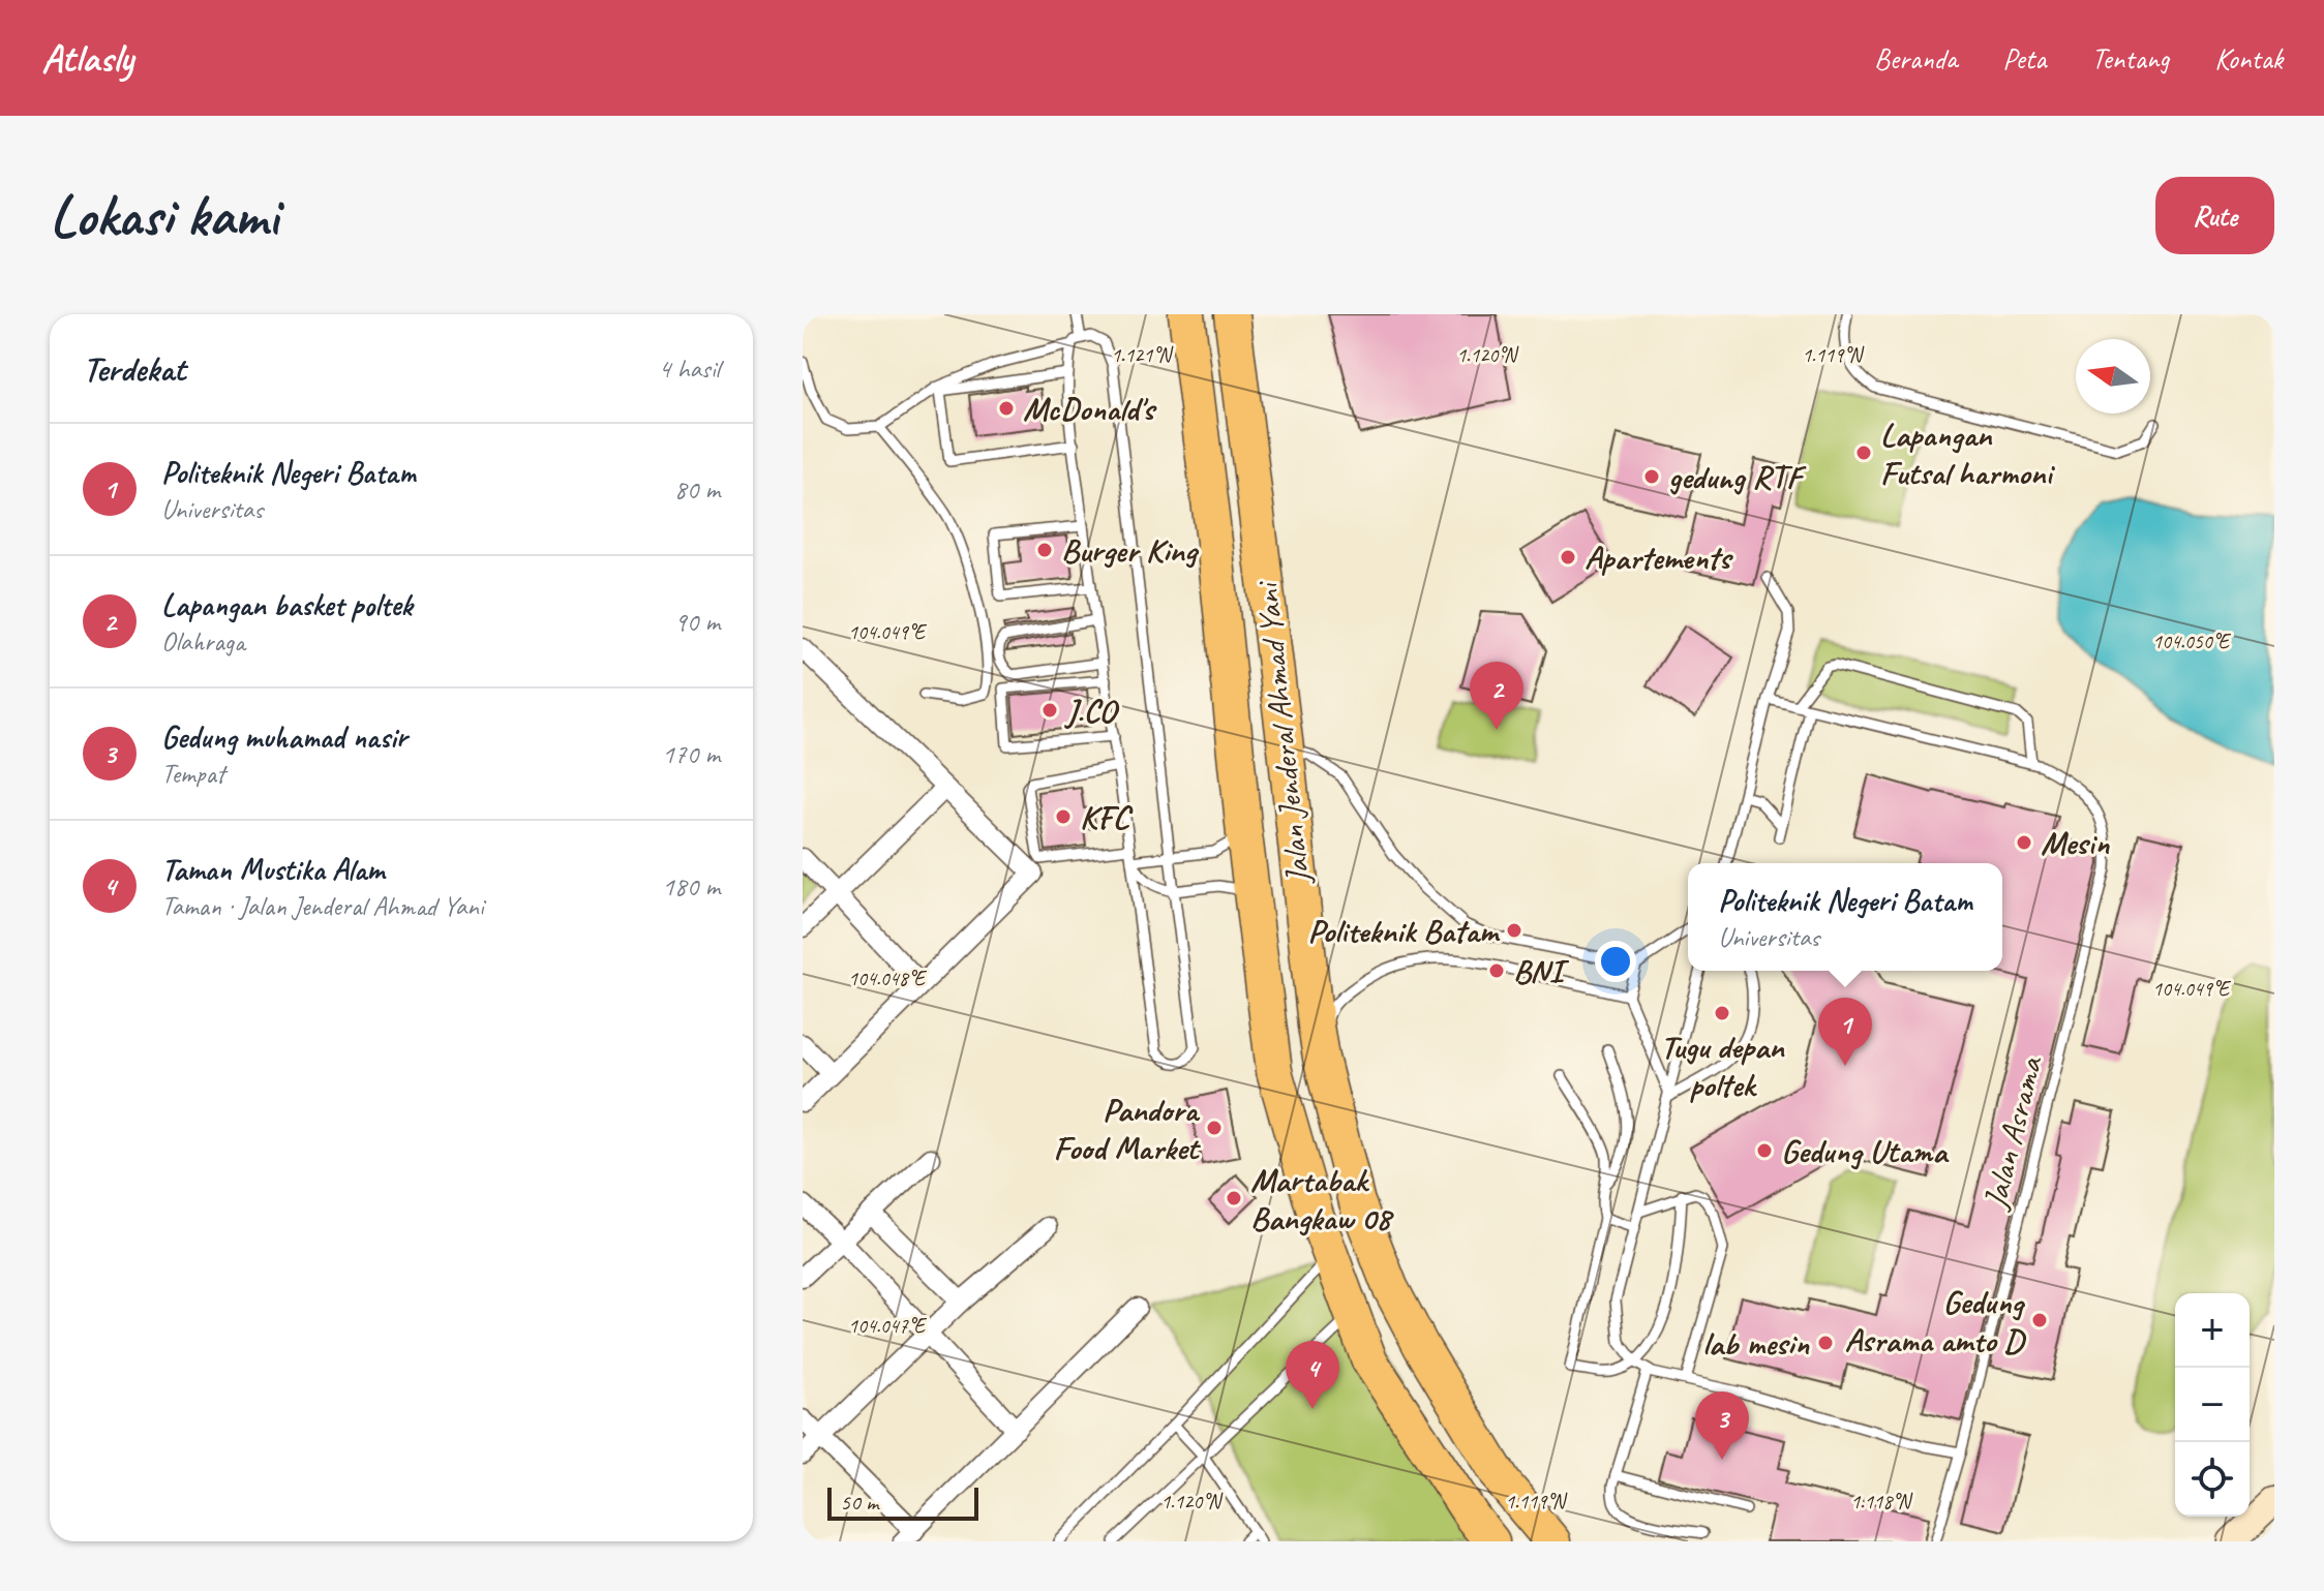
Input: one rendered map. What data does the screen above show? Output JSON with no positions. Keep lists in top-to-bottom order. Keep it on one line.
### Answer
{"streets":{"highway":["Jalan Jenderal Ahmad Yani"],"lane":["Jalan Asrama"]},"places":["McDonald's","Lapangan Futsal harmoni","gedung RTF","Burger King","Apartements","J.CO","KFC","Mesin","Politeknik Batam","BNI","Tugu depan poltek","Pandora Food Market","Gedung Utama","Martabak Bangkaw 08","Gedung Asrama amto D","lab mesin"],"scale_bar":"50 m","north":"left","page":{"header":"Atlasly","nav":["Beranda","Peta","Tentang","Kontak"],"buttons":"Rute","title":"Lokasi kami","heading":["Terdekat","4 hasil"],"list":[{"mark":"1","name":"Politeknik Negeri Batam","note":"Universitas","value":"80 m"},{"mark":"2","name":"Lapangan basket poltek","note":"Olahraga","value":"90 m"},{"mark":"3","name":"Gedung muhamad nasir","note":"Tempat","value":"170 m"},{"mark":"4","name":"Taman Mustika Alam","note":"Taman · Jalan Jenderal Ahmad Yani","value":"180 m"}],"pins":["2","1","4","3"],"popup":["Politeknik Negeri Batam","Universitas"],"map_buttons":["+","−"],"scale":"50 m"},"coordinates":["1.121°N","1.120°N","1.119°N","104.049°E","104.050°E","104.048°E","104.047°E","1.118°N"]}
